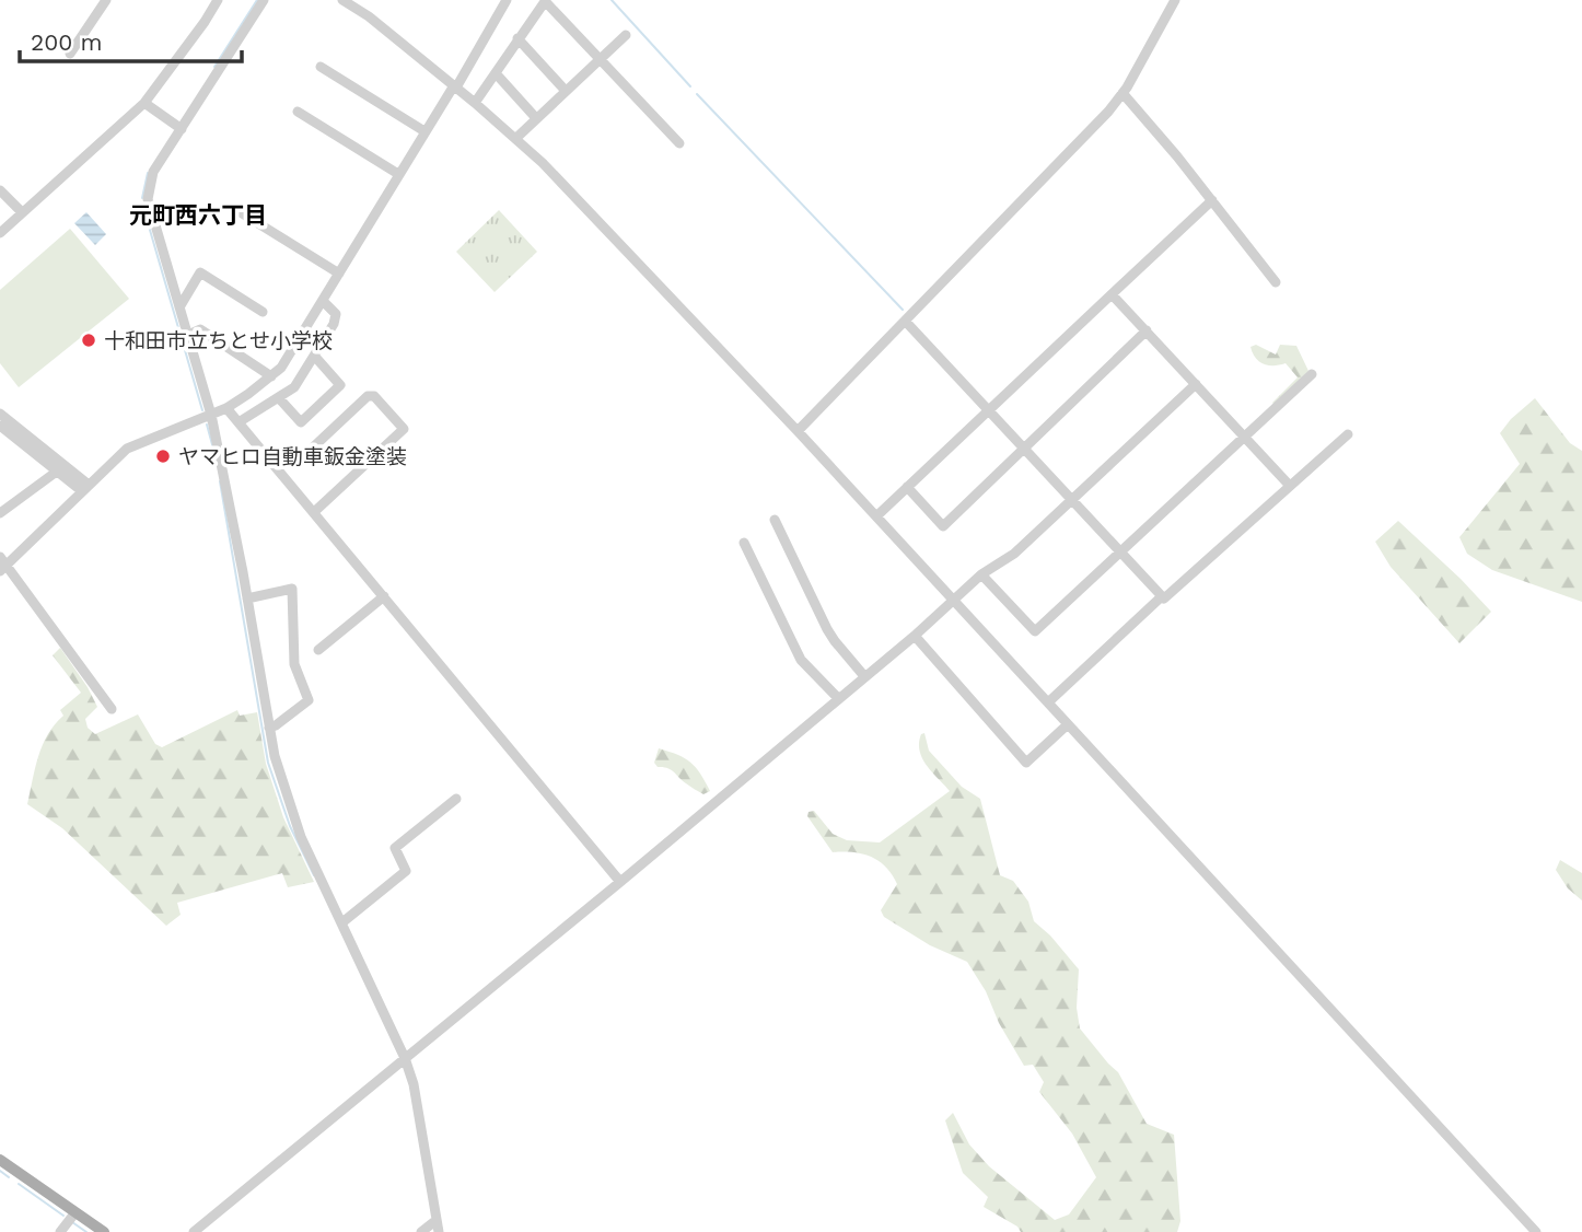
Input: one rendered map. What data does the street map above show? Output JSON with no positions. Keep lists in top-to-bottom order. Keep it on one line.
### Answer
{"districts":["元町西六丁目"],"places":["十和田市立ちとせ小学校","ヤマヒロ自動車鈑金塗装"],"scale_bar":"200 m"}
